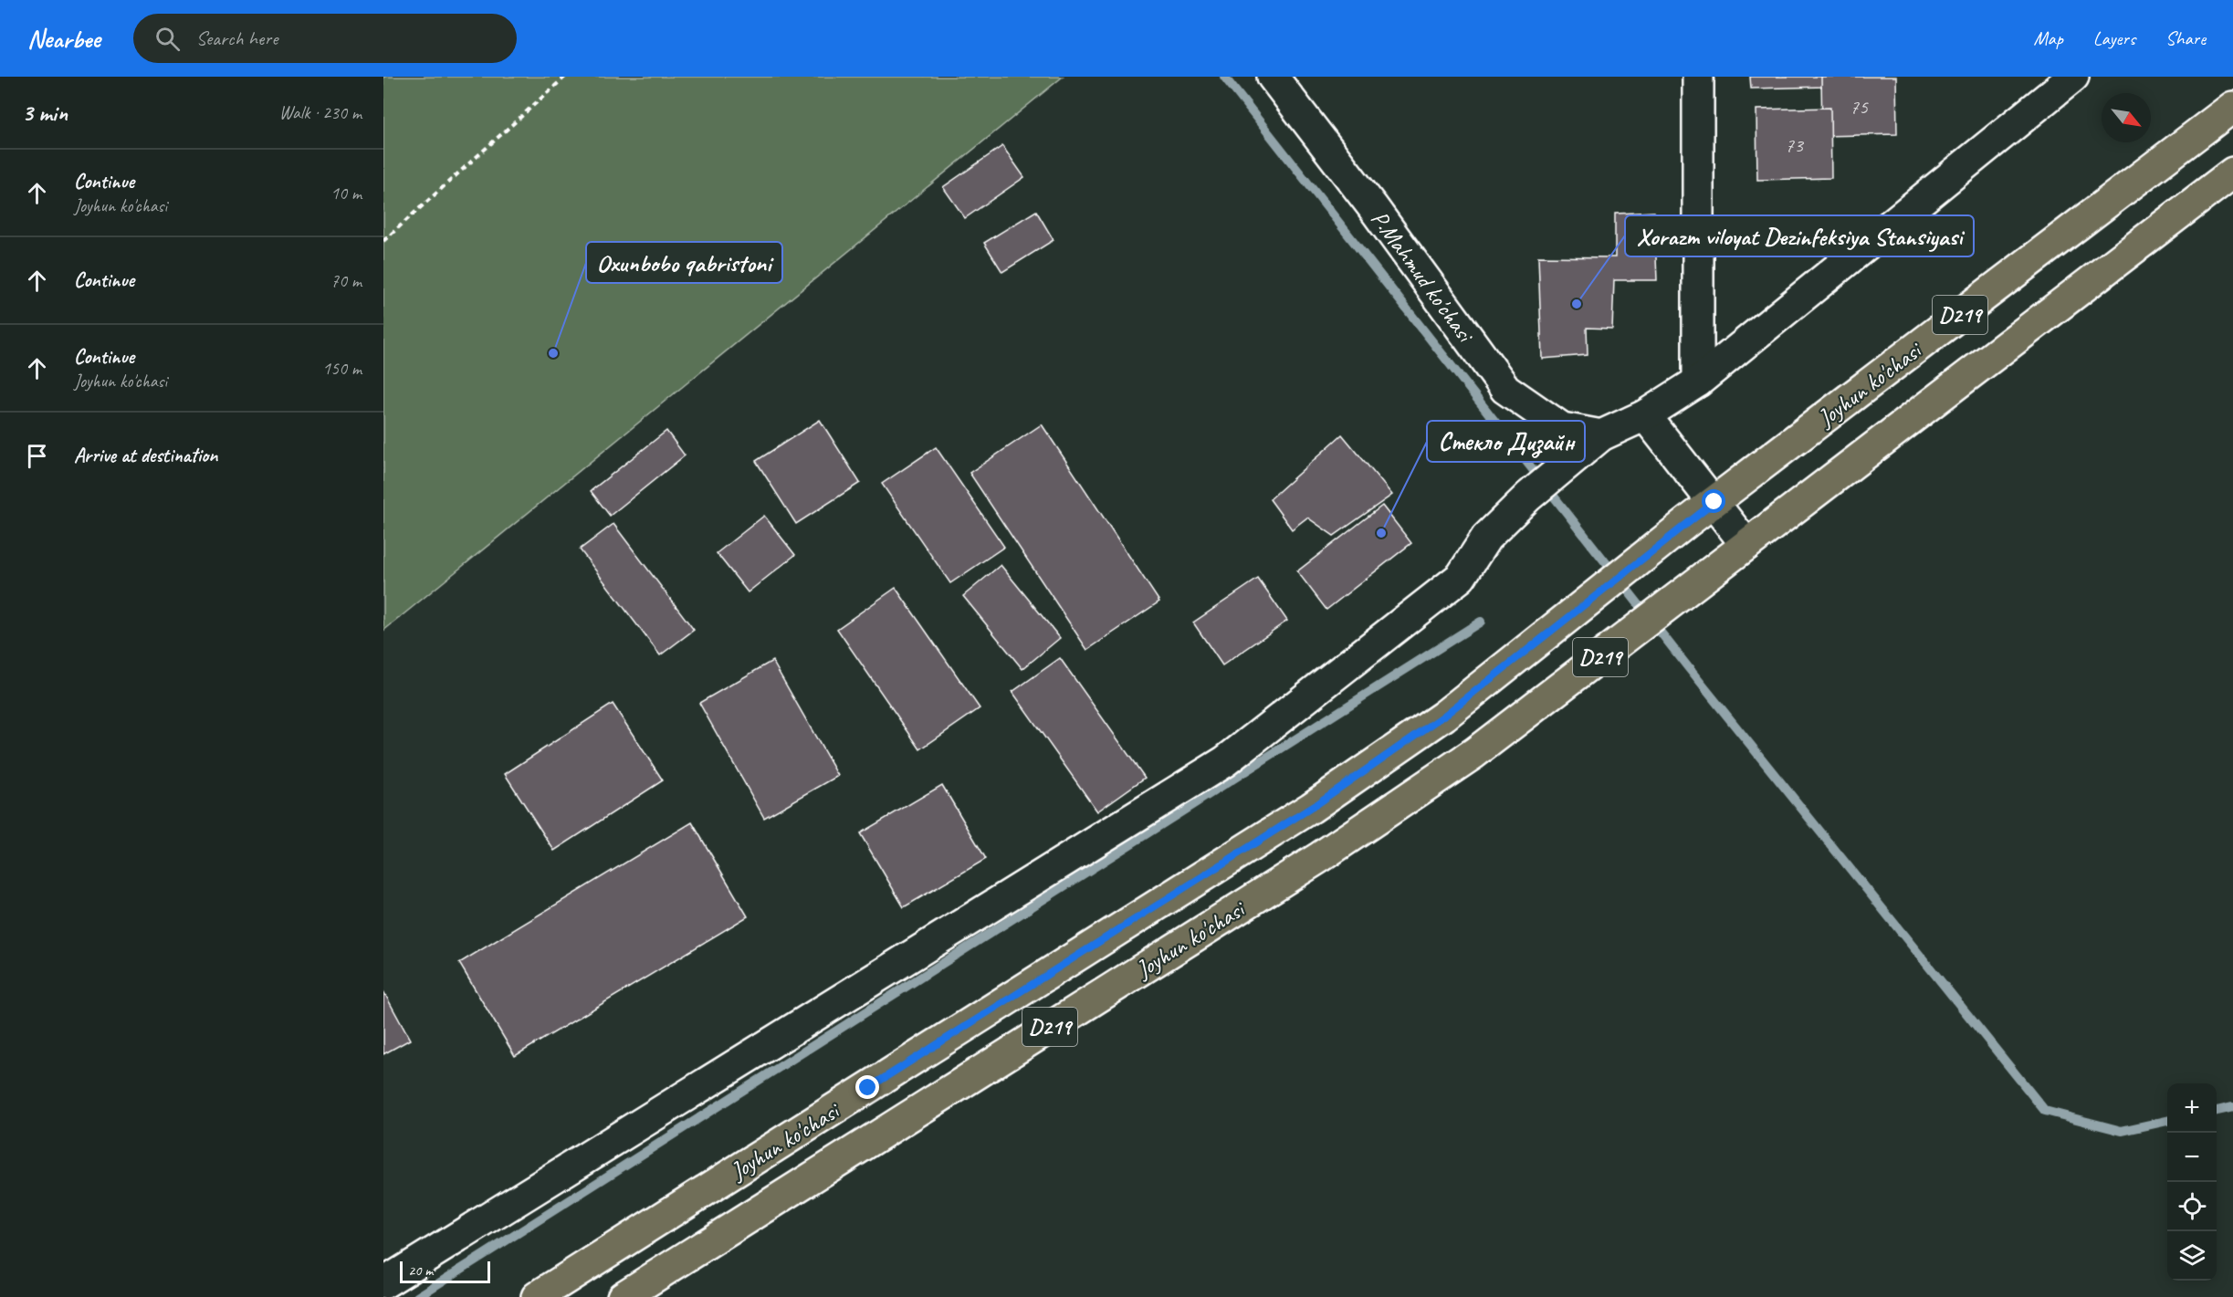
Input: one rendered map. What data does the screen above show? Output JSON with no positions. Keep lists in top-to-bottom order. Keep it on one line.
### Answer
{"streets":{"main road":["D219","Joyhun ko'chasi"],"street":["P.Mahmud ko'chasi"]},"crossings":[["D219","Joyhun ko'chasi"]],"places":["Xorazm viloyat Dezinfeksiya Stansiyasi","Oxunbobo qabristoni","Стекло Дизайн"],"house_numbers":["75","73"],"scale_bar":"20 m","north":"bottom right","page":{"header":"Nearbee","search":"Search here","nav":["Map","Layers","Share"],"heading":["3 min","Walk · 230 m"],"list":[["Continue","Joyhun ko'chasi","10 m"],["Continue","70 m"],["Continue","Joyhun ko'chasi","150 m"],"Arrive at destination"],"map_buttons":["+","−"],"scale":"20 m"}}
